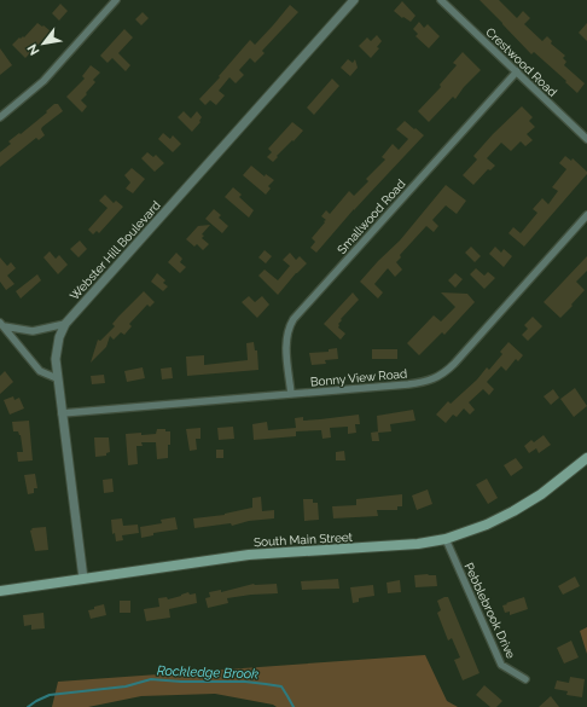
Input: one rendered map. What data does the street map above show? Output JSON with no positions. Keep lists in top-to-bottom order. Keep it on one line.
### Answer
{"streets":{"main road":["South Main Street"],"street":["Crestwood Road","Smallwood Road","Webster Hill Boulevard","Bonny View Road","Pebblebrook Drive"]},"crossings":[["Crestwood Road","Smallwood Road"],["Smallwood Road","Bonny View Road"],["Webster Hill Boulevard","Bonny View Road"],["Webster Hill Boulevard","South Main Street"],["South Main Street","Pebblebrook Drive"]],"water":["Rockledge Brook"],"north":"bottom left"}
